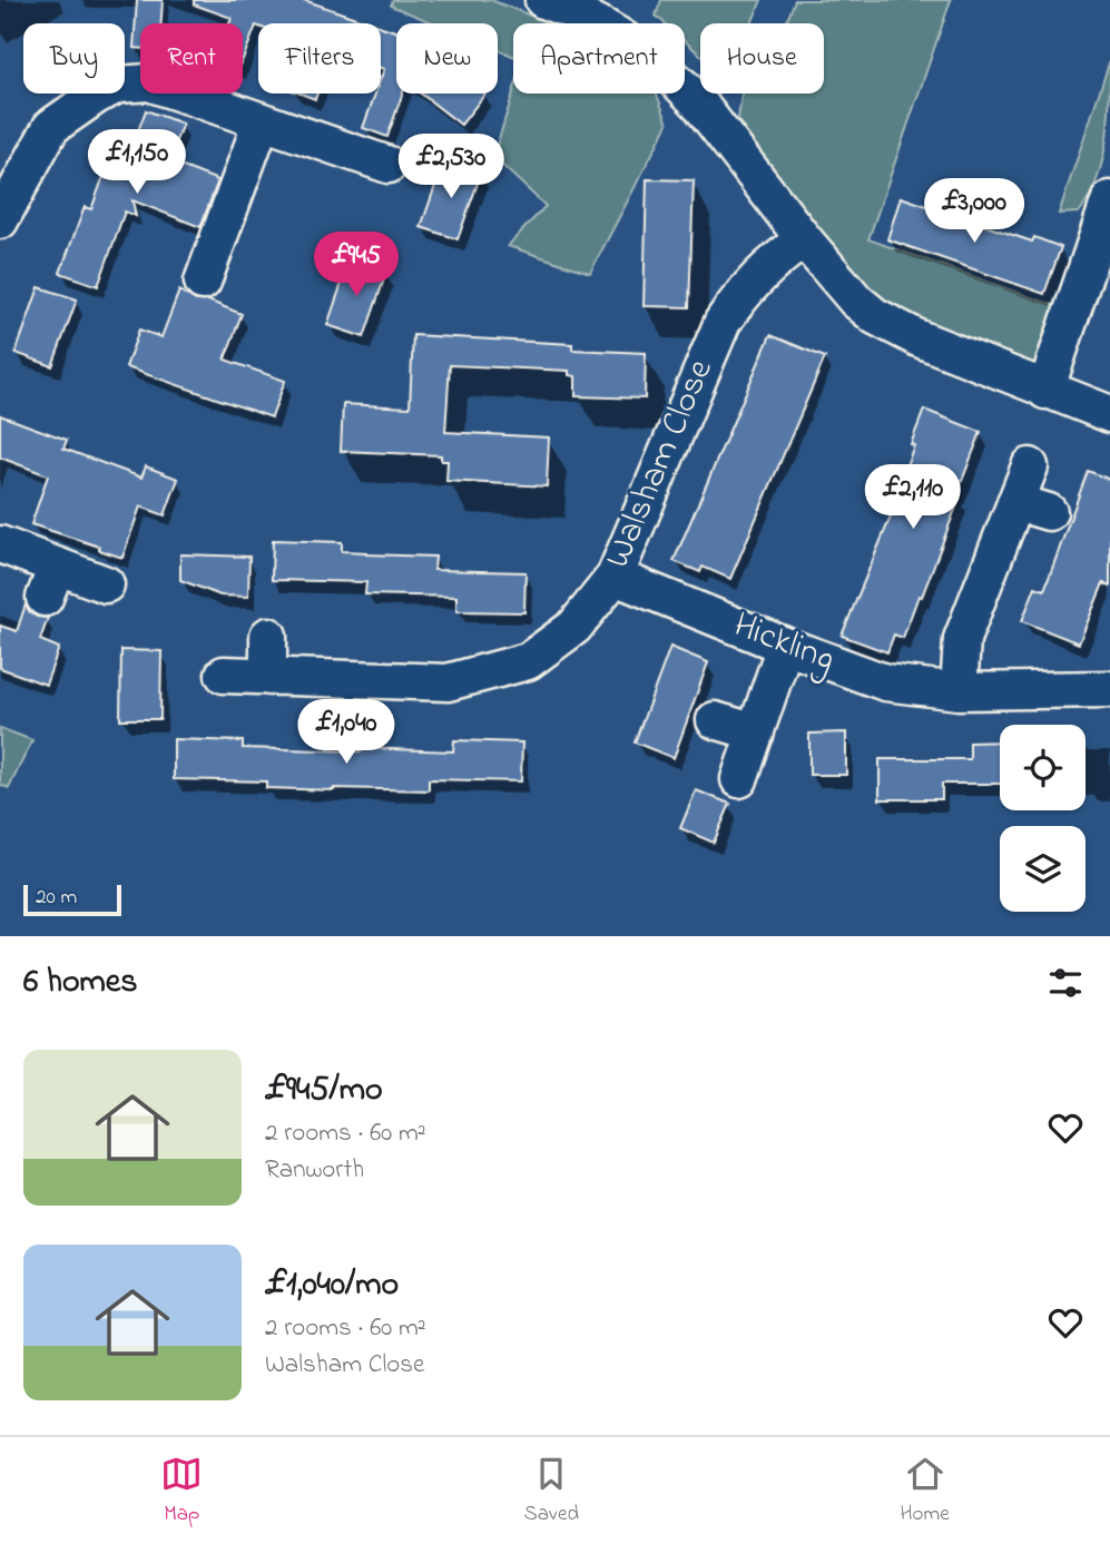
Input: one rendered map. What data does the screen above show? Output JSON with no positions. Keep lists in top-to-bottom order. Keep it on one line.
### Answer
{"streets":{"street":["Walsham Close","Hickling"]},"crossings":[["Walsham Close","Hickling"]],"scale_bar":"20 m","page":{"chip":["Buy","Rent","Filters","New","Apartment","House"],"price":["£1,150","£2,530","£3,000","£945","£2,110","£1,040"],"scale":"20 m","heading":"6 homes","list":[{"name":"£945/mo","note":"2 rooms · 60 m² · Ranworth"},{"name":"£1,040/mo","note":"2 rooms · 60 m² · Walsham Close"}],"tabs":["Map","Saved","Home"]}}
